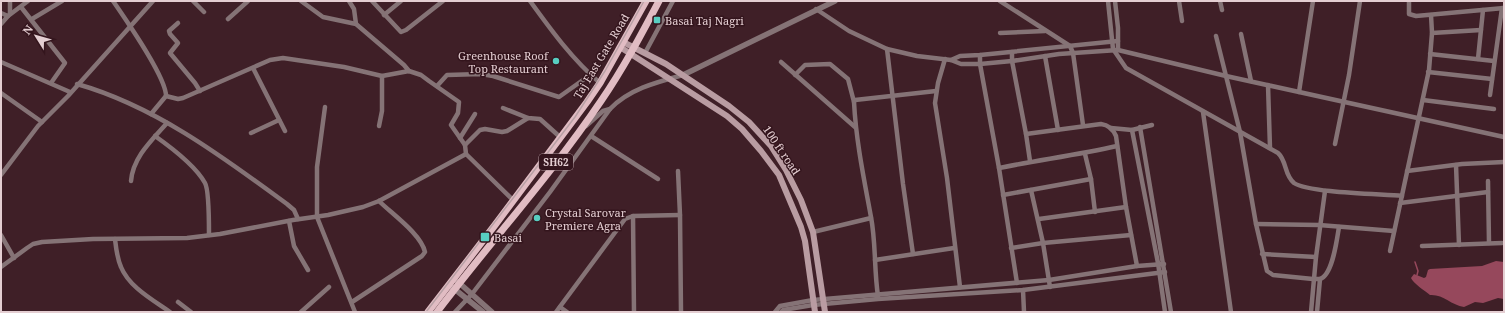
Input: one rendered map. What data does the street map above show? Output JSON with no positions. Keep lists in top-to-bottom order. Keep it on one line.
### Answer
{"streets":{"main road":["Taj East Gate Road","100 ft road","SH62"]},"crossings":[["Taj East Gate Road","100 ft road"],["Taj East Gate Road","SH62"],["100 ft road","SH62"]],"places":{"transit":["Basai Taj Nagri","Basai"],"other":["Greenhouse Roof Top Restaurant","Crystal Sarovar Premiere Agra"]},"north":"top left"}
